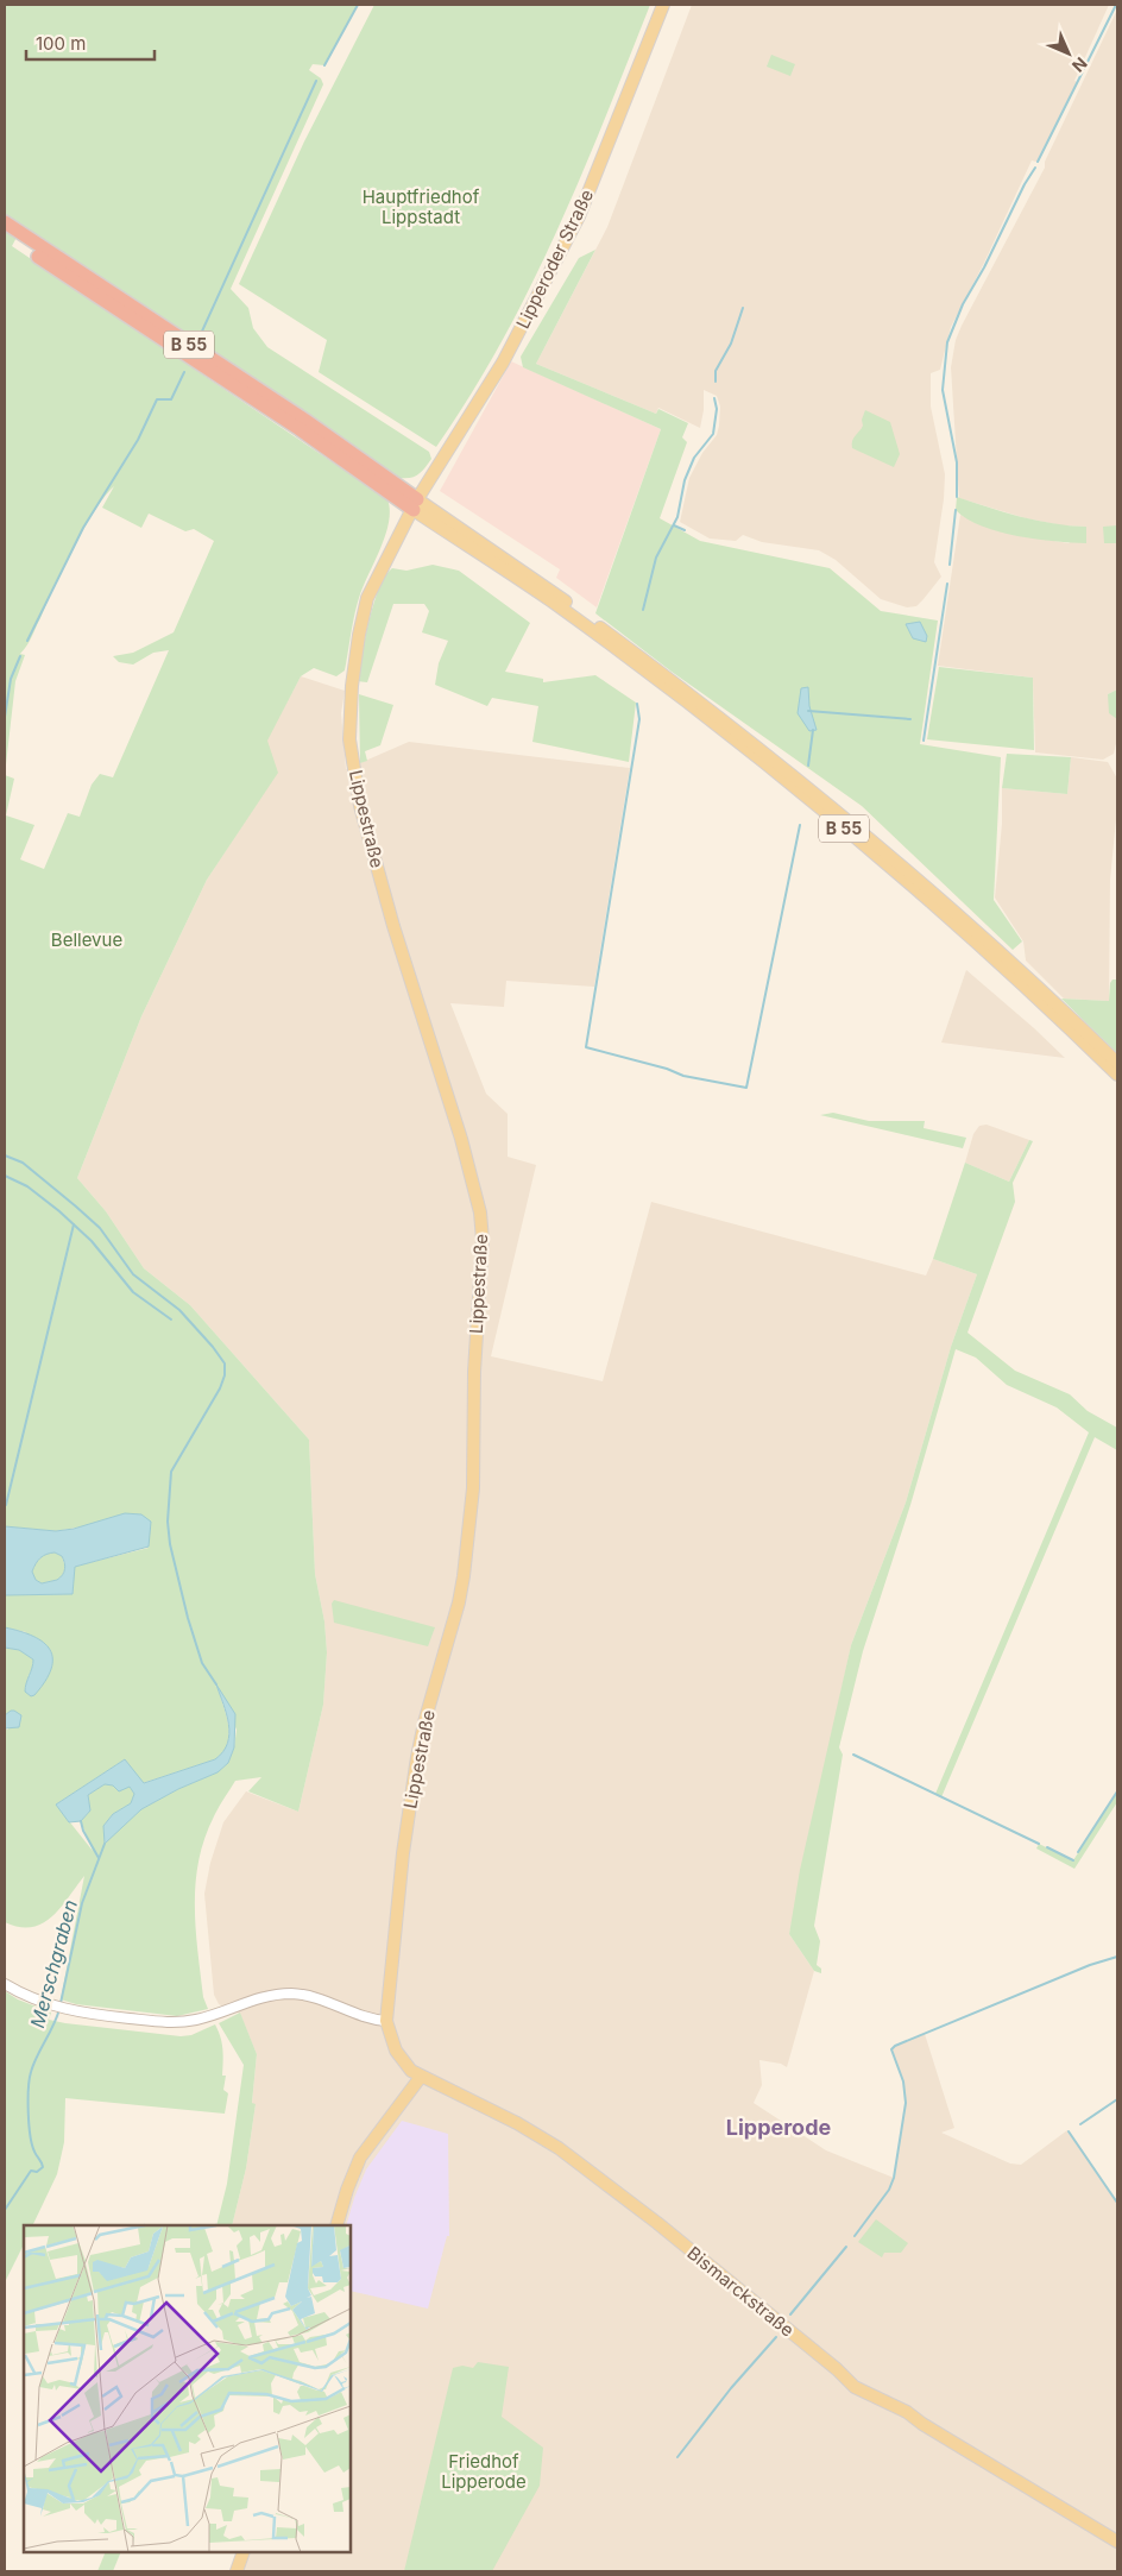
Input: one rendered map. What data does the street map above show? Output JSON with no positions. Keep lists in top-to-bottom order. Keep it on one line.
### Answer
{"streets":{"highway":["B 55"],"main road":["Lipperoder Straße","Lippestraße","Bismarckstraße"]},"crossings":[["Lipperoder Straße","B 55"],["Lipperoder Straße","Lippestraße"],["B 55","Lippestraße"],["Lippestraße","Bismarckstraße"]],"districts":["Lipperode"],"water":["Merschgraben"],"parks":["Hauptfriedhof Lippstadt","Bellevue","Friedhof Lipperode"],"scale_bar":"100 m","north":"bottom right"}
